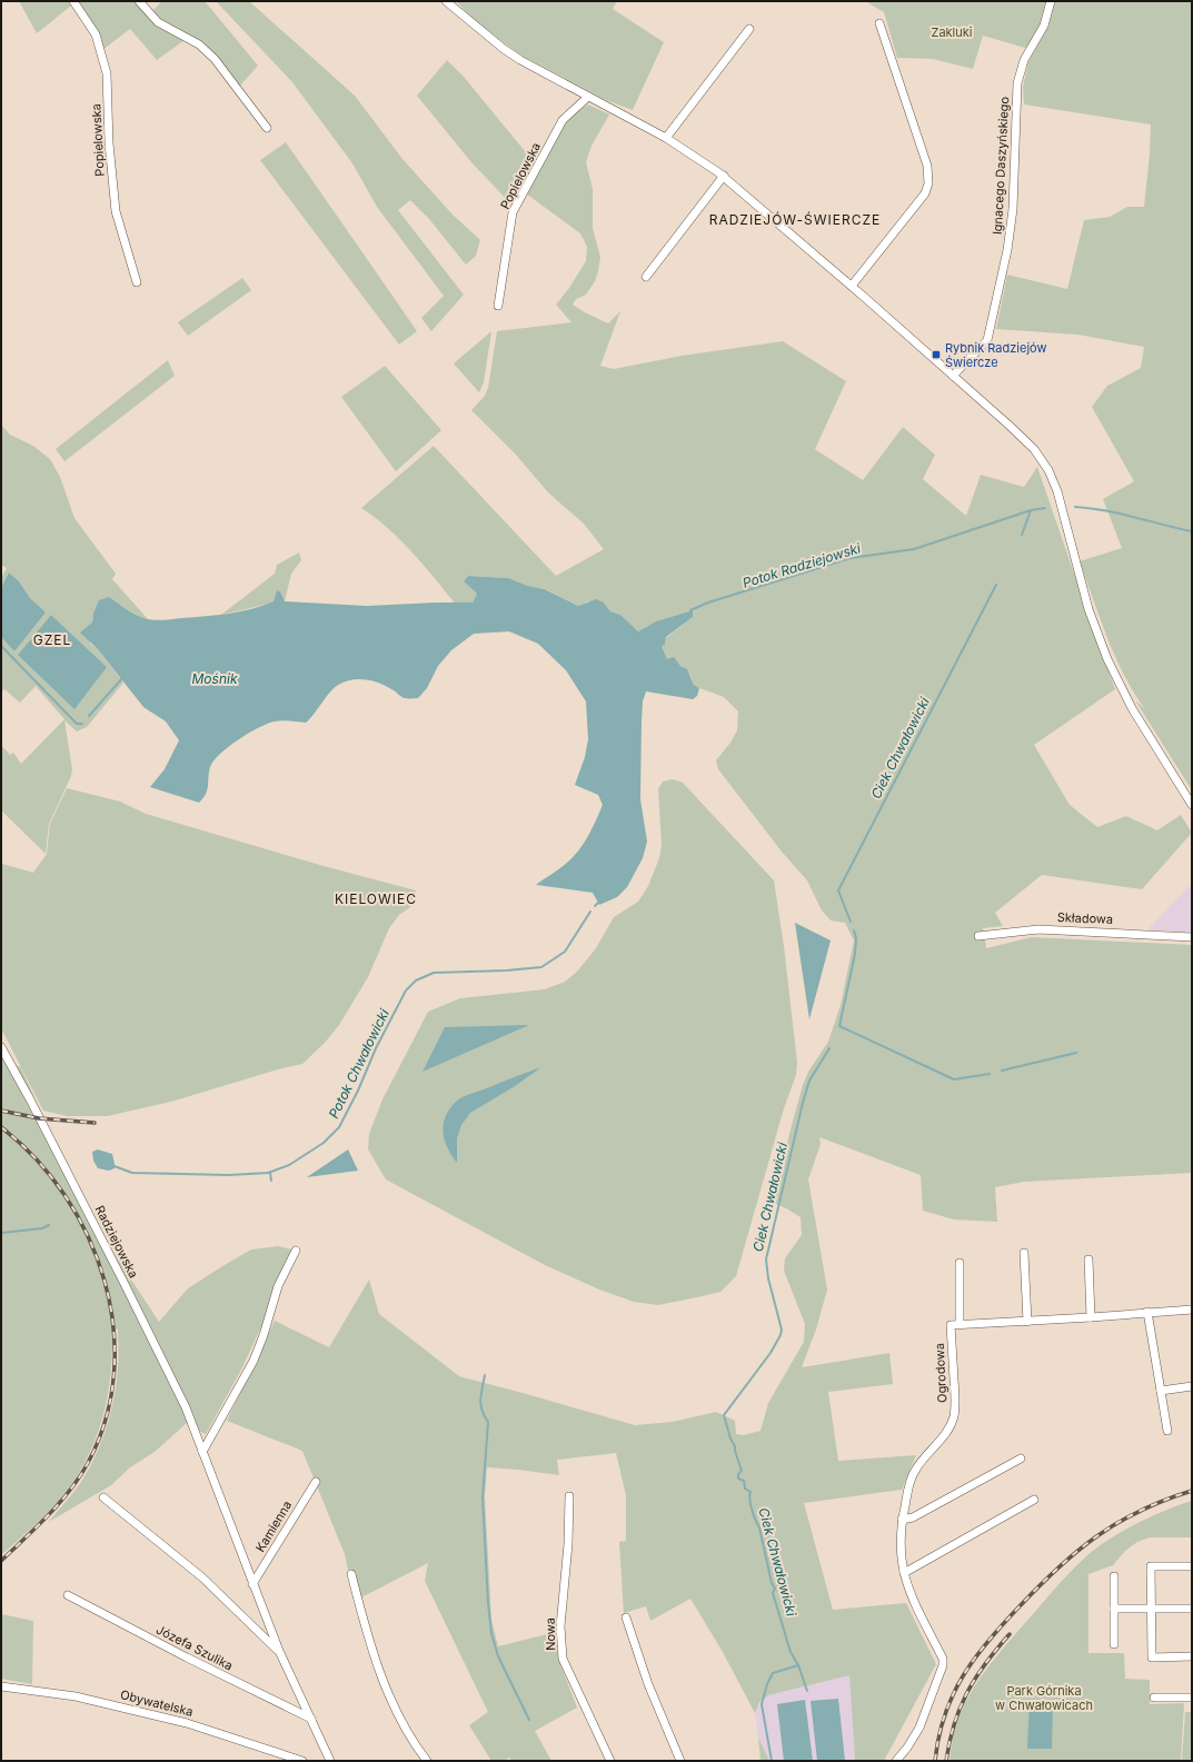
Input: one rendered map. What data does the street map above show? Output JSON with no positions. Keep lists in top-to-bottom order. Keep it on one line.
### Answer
{"streets":{"street":["Popielowska","Ignacego Daszyńskiego","Składowa","Radziejowska","Ogrodowa","Kamienna","Nowa","Józefa Szulika","Obywatelska"]},"crossings":[["Radziejowska","Kamienna"]],"districts":["RADZIEJÓW-ŚWIERCZE","GZEL","KIELOWIEC"],"water":["Potok Radziejowski","Mośnik","Ciek Chwałowicki","Potok Chwałowicki"],"parks":["Zakluki","Park Górnika w Chwałowicach"],"places":{"transit":["Rybnik Radziejów Świercze"]}}
